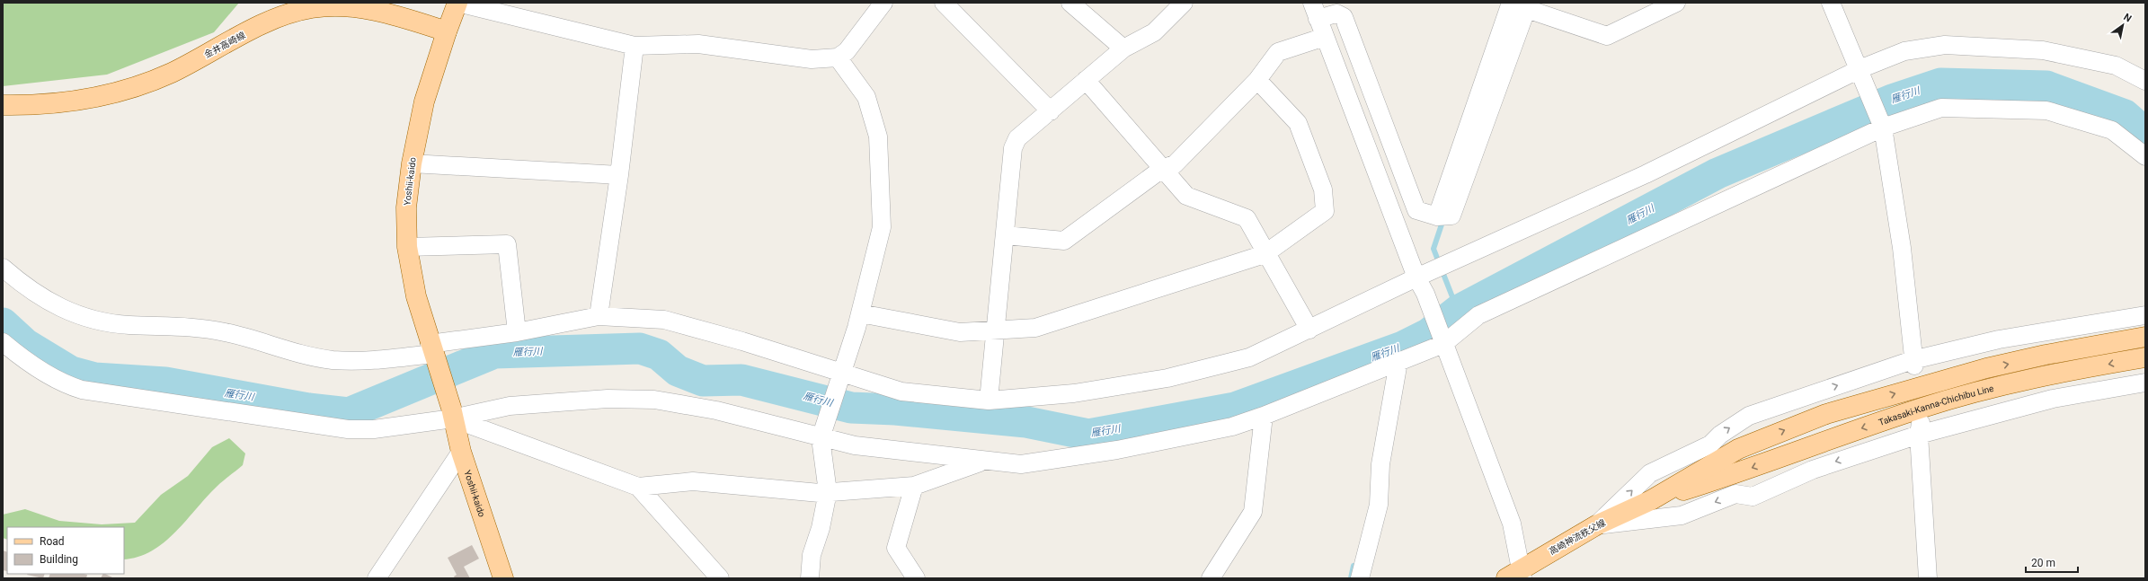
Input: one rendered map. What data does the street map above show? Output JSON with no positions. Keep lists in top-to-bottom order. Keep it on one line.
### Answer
{"streets":{"main road":["金井高崎線","Yoshii-kaido","高崎神流秩父線"]},"crossings":[["金井高崎線","Yoshii-kaido"]],"water":["雁行川"],"legend":["Road","Building"],"scale_bar":"20 m","north":"top right"}
